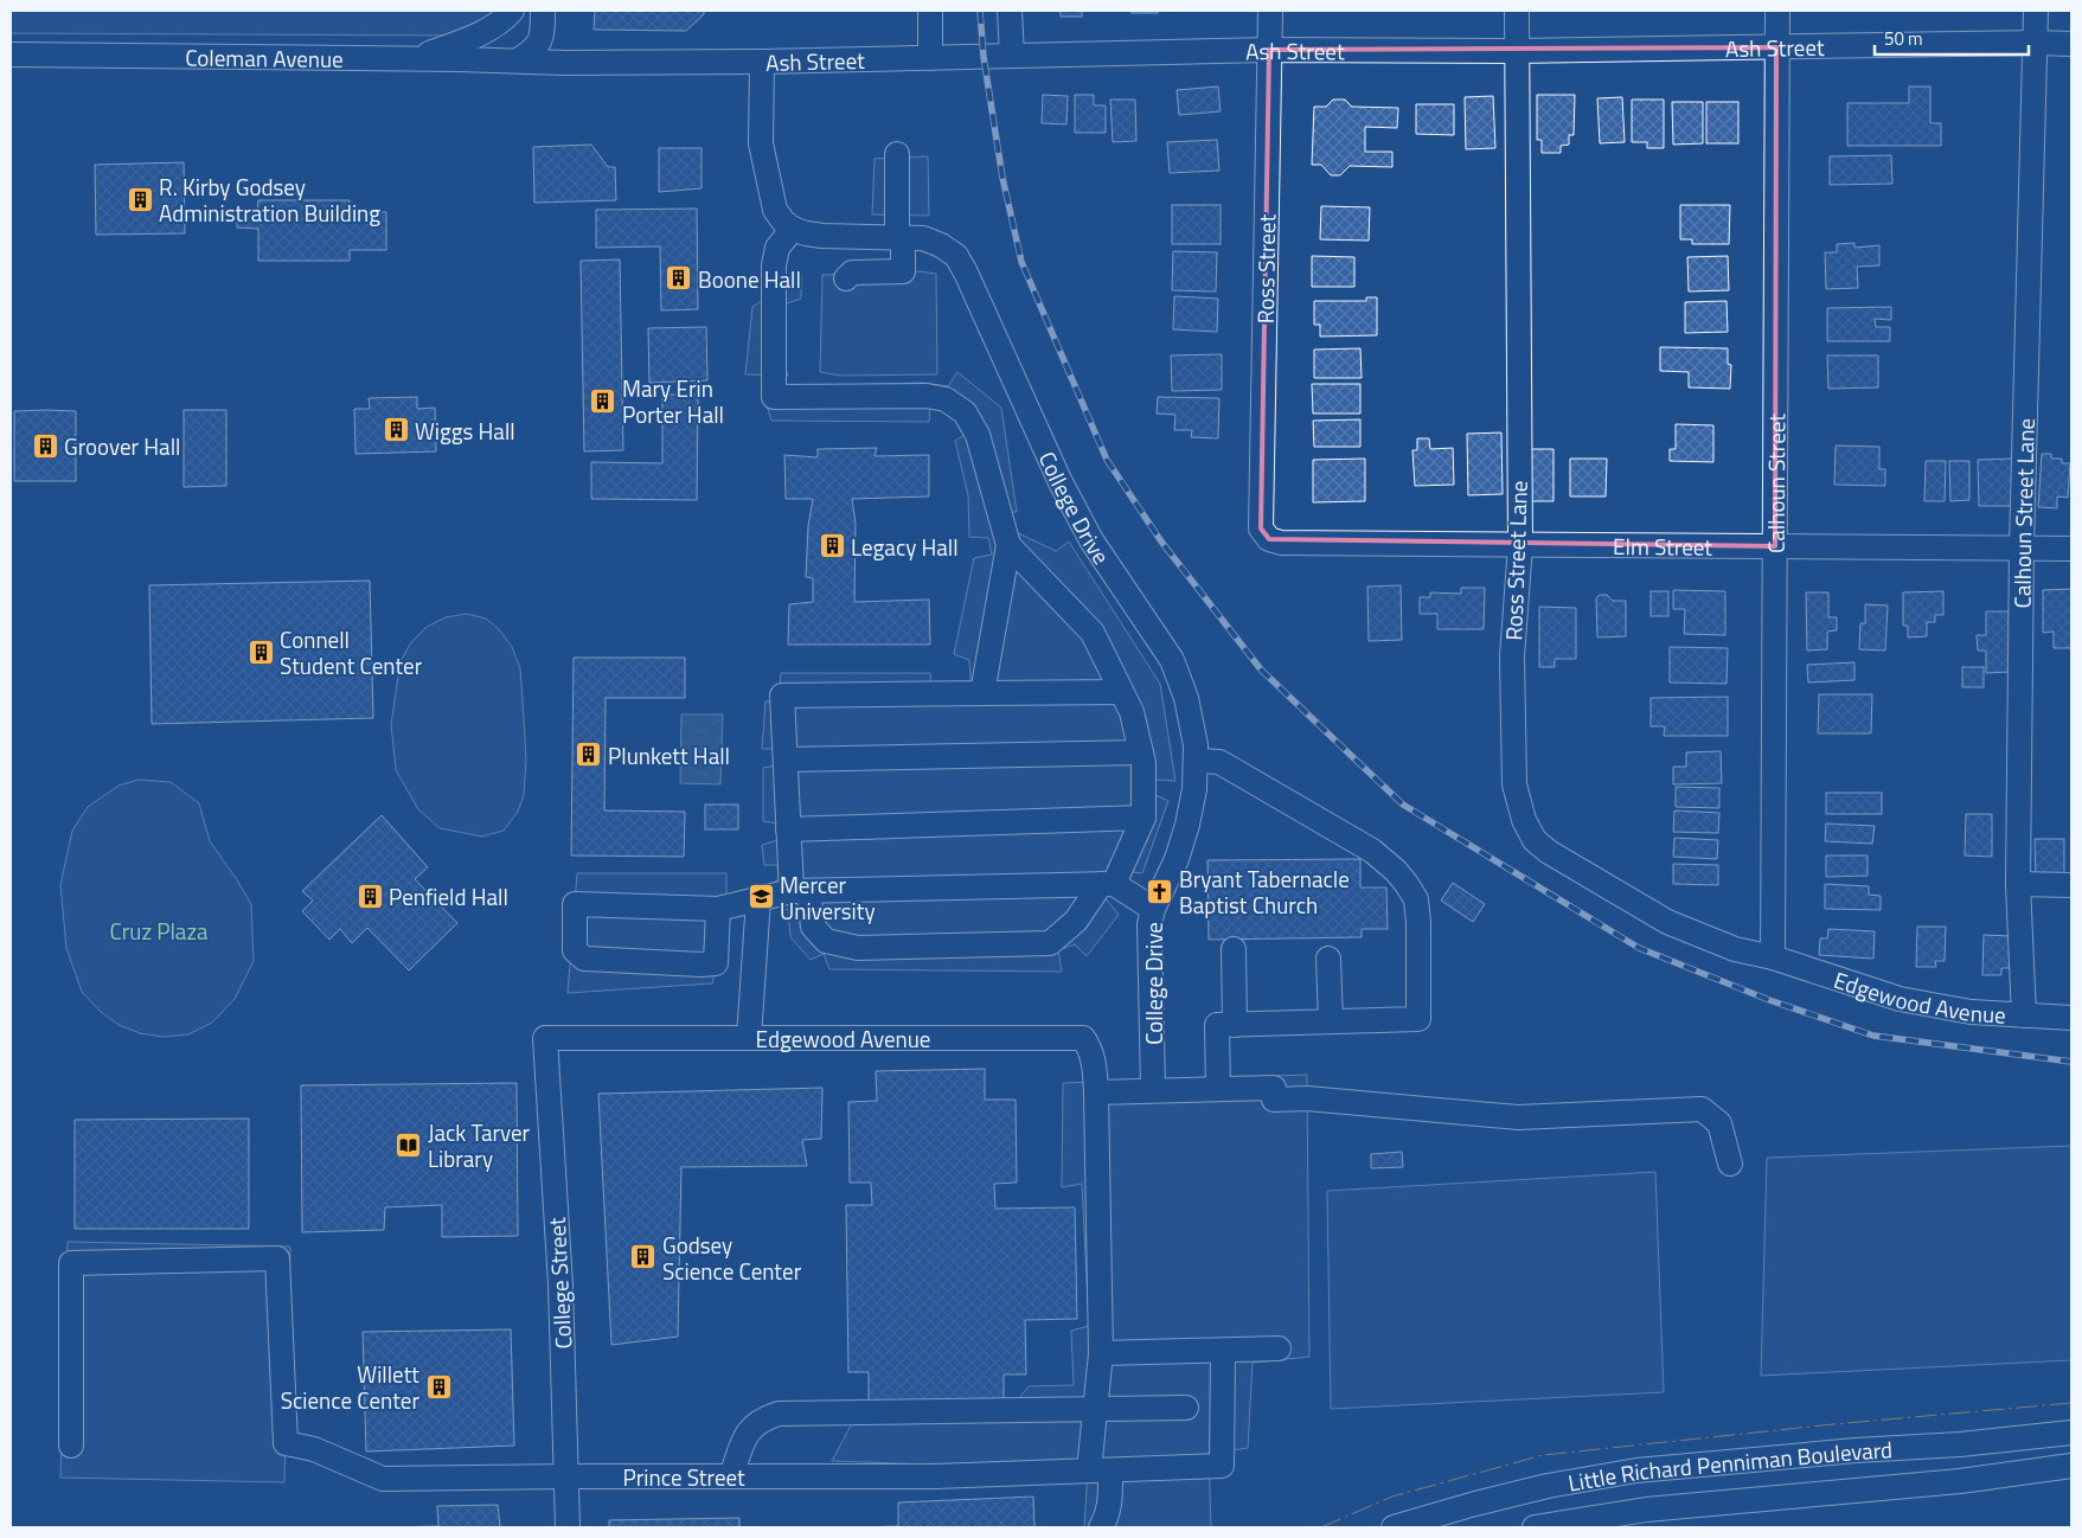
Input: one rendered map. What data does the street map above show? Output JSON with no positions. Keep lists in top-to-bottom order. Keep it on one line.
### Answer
{"streets":{"street":["Ash Street","Coleman Avenue","Ross Street","Calhoun Street","College Drive","Calhoun Street Lane","Elm Street","Ross Street Lane","Edgewood Avenue","College Street","Little Richard Penniman Boulevard","Prince Street"]},"crossings":[["Ash Street","Coleman Avenue"],["Ash Street","Ross Street"],["Ash Street","Calhoun Street"],["Ash Street","Calhoun Street Lane"],["Ash Street","Ross Street Lane"],["Ross Street","Elm Street"],["Calhoun Street","Elm Street"],["Calhoun Street","Ross Street Lane"],["Calhoun Street","Edgewood Avenue"],["Calhoun Street Lane","Elm Street"],["Calhoun Street Lane","Edgewood Avenue"],["Elm Street","Ross Street Lane"],["Ross Street Lane","Edgewood Avenue"],["Edgewood Avenue","College Street"],["College Street","Prince Street"]],"parks":["Cruz Plaza"],"places":{"building":["R. Kirby Godsey Administration Building","Boone Hall","Mary Erin Porter Hall","Wiggs Hall","Groover Hall","Legacy Hall","Connell Student Center","Plunkett Hall","Penfield Hall","Godsey Science Center","Willett Science Center"],"church":["Bryant Tabernacle Baptist Church"],"school or university":["Mercer University"],"library":["Jack Tarver Library"]},"scale_bar":"50 m"}
